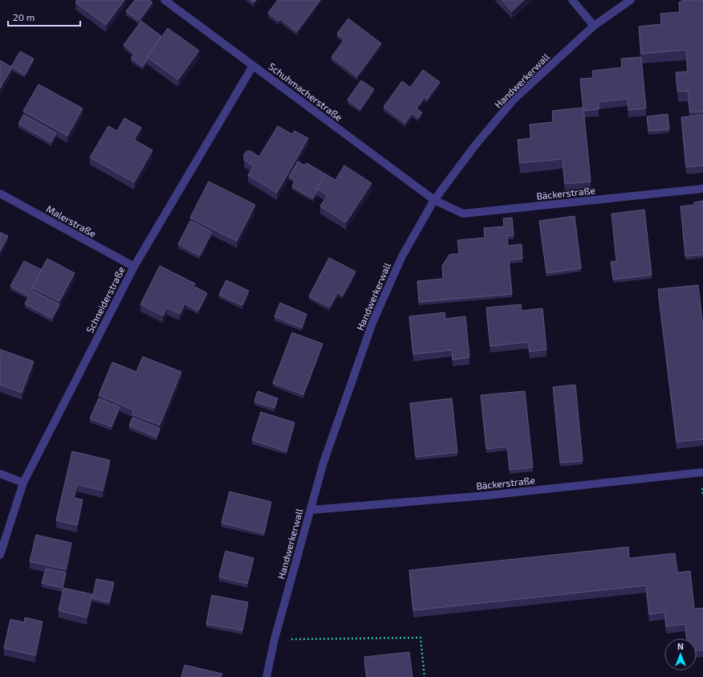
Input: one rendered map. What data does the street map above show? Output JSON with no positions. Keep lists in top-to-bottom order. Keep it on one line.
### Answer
{"streets":{"street":["Handwerkerwall","Schuhmacherstraße","Bäckerstraße","Malerstraße","Schneiderstraße"]},"crossings":[["Handwerkerwall","Schuhmacherstraße"],["Handwerkerwall","Bäckerstraße"],["Schuhmacherstraße","Bäckerstraße"],["Schuhmacherstraße","Schneiderstraße"],["Malerstraße","Schneiderstraße"]],"scale_bar":"20 m","north":"top"}
